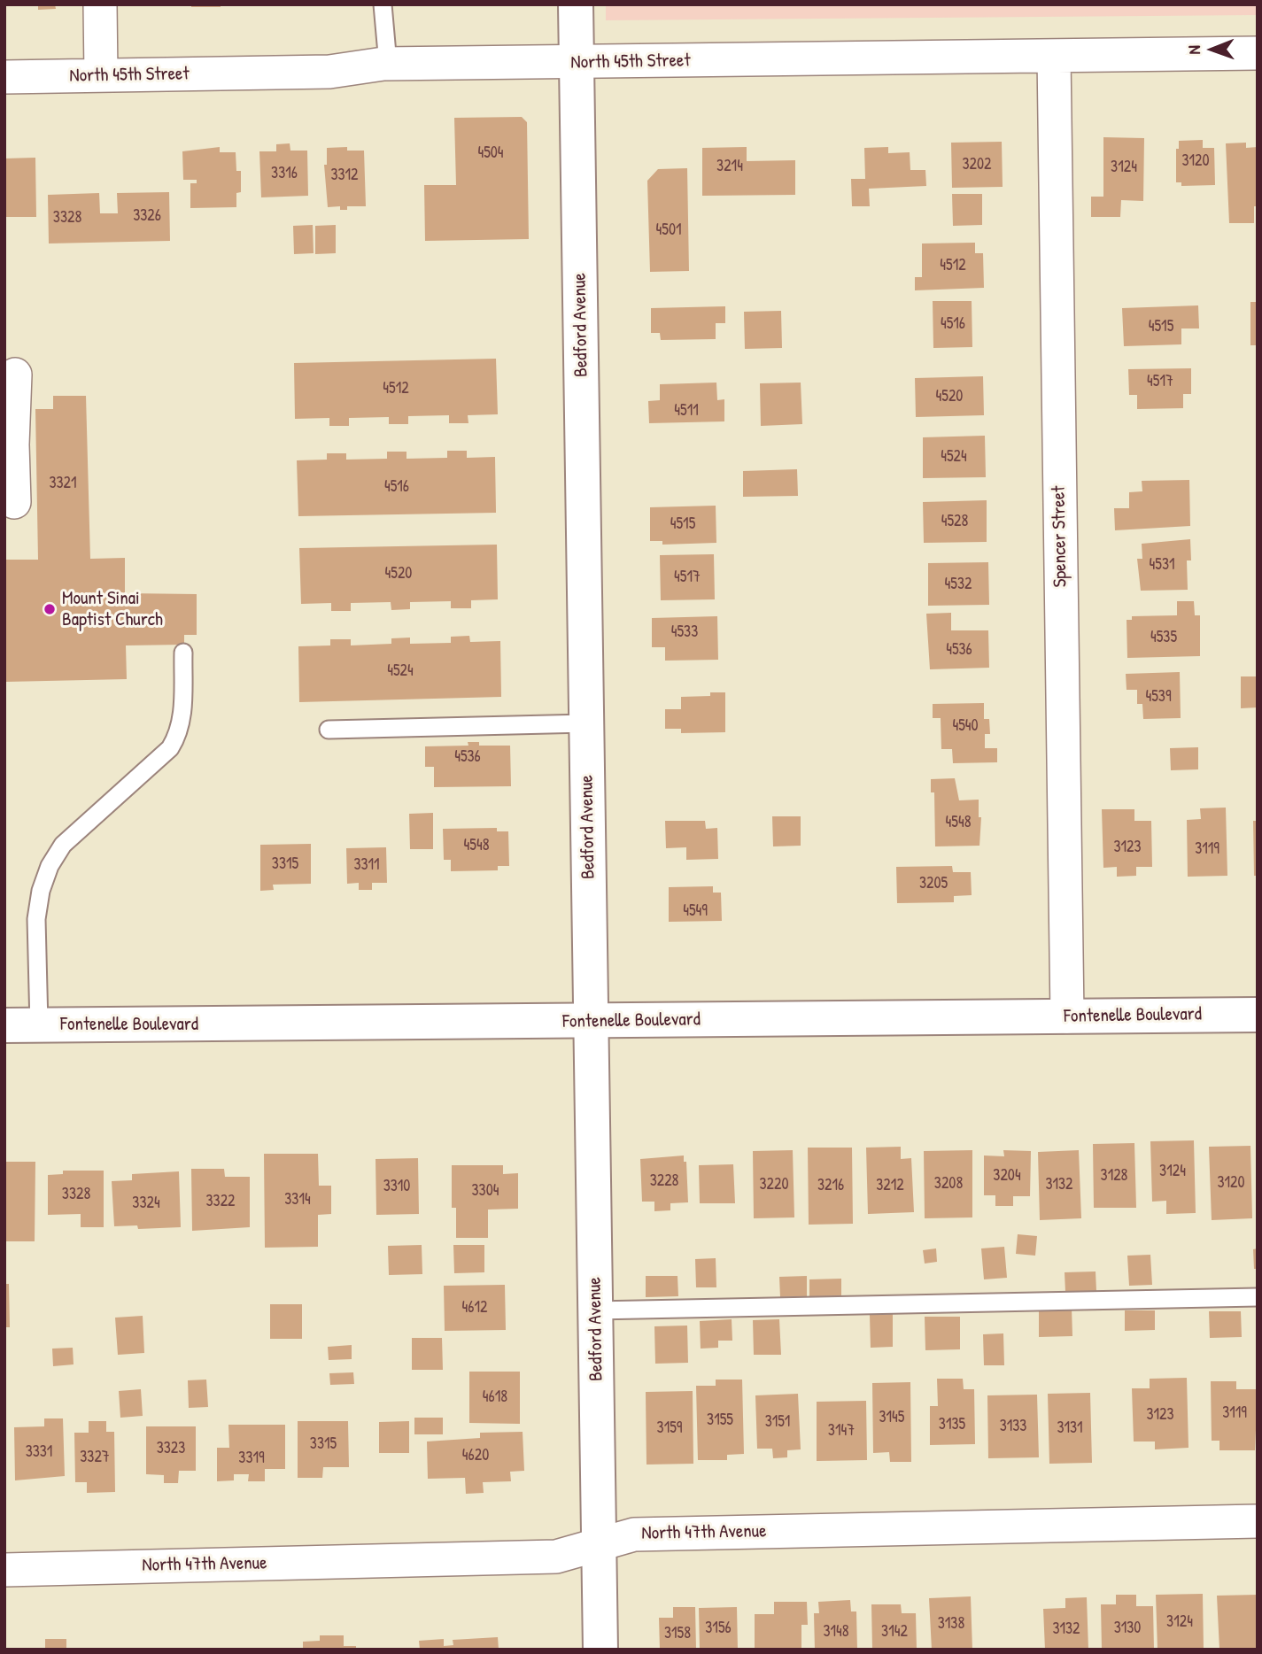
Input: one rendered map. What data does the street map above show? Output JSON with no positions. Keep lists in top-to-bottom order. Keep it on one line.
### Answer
{"streets":{"street":["North 45th Street","Bedford Avenue","Spencer Street","Fontenelle Boulevard","North 47th Avenue"]},"crossings":[["North 45th Street","Bedford Avenue"],["North 45th Street","Spencer Street"],["Bedford Avenue","Fontenelle Boulevard"],["Bedford Avenue","North 47th Avenue"],["Spencer Street","Fontenelle Boulevard"]],"places":["Mount Sinai Baptist Church"],"house_numbers":["4504","3120","3202","3214","3124","3316","3312","3326","3328","4501","4512","4516","4515","4517","4512","4520","4511","4524","3321","4516","4528","4515","4531","4520","4517","4532","4533","4535","4536","4524","4539","4540","4536","4548","4548","3123","3119","3315","3311","3205","4549","3124","3204","3128","3228","3120","3208","3220","3132","3216","3212","3310","3304","3328","3314","3322","3324","4612","4618","3119","3123","3145","3155","3151","3135","3133","3159","3131","3147","3315","3323","3331","4620","3327","3319","3124","3138","3156","3130","3132","3148","3142","3158"],"north":"left"}
